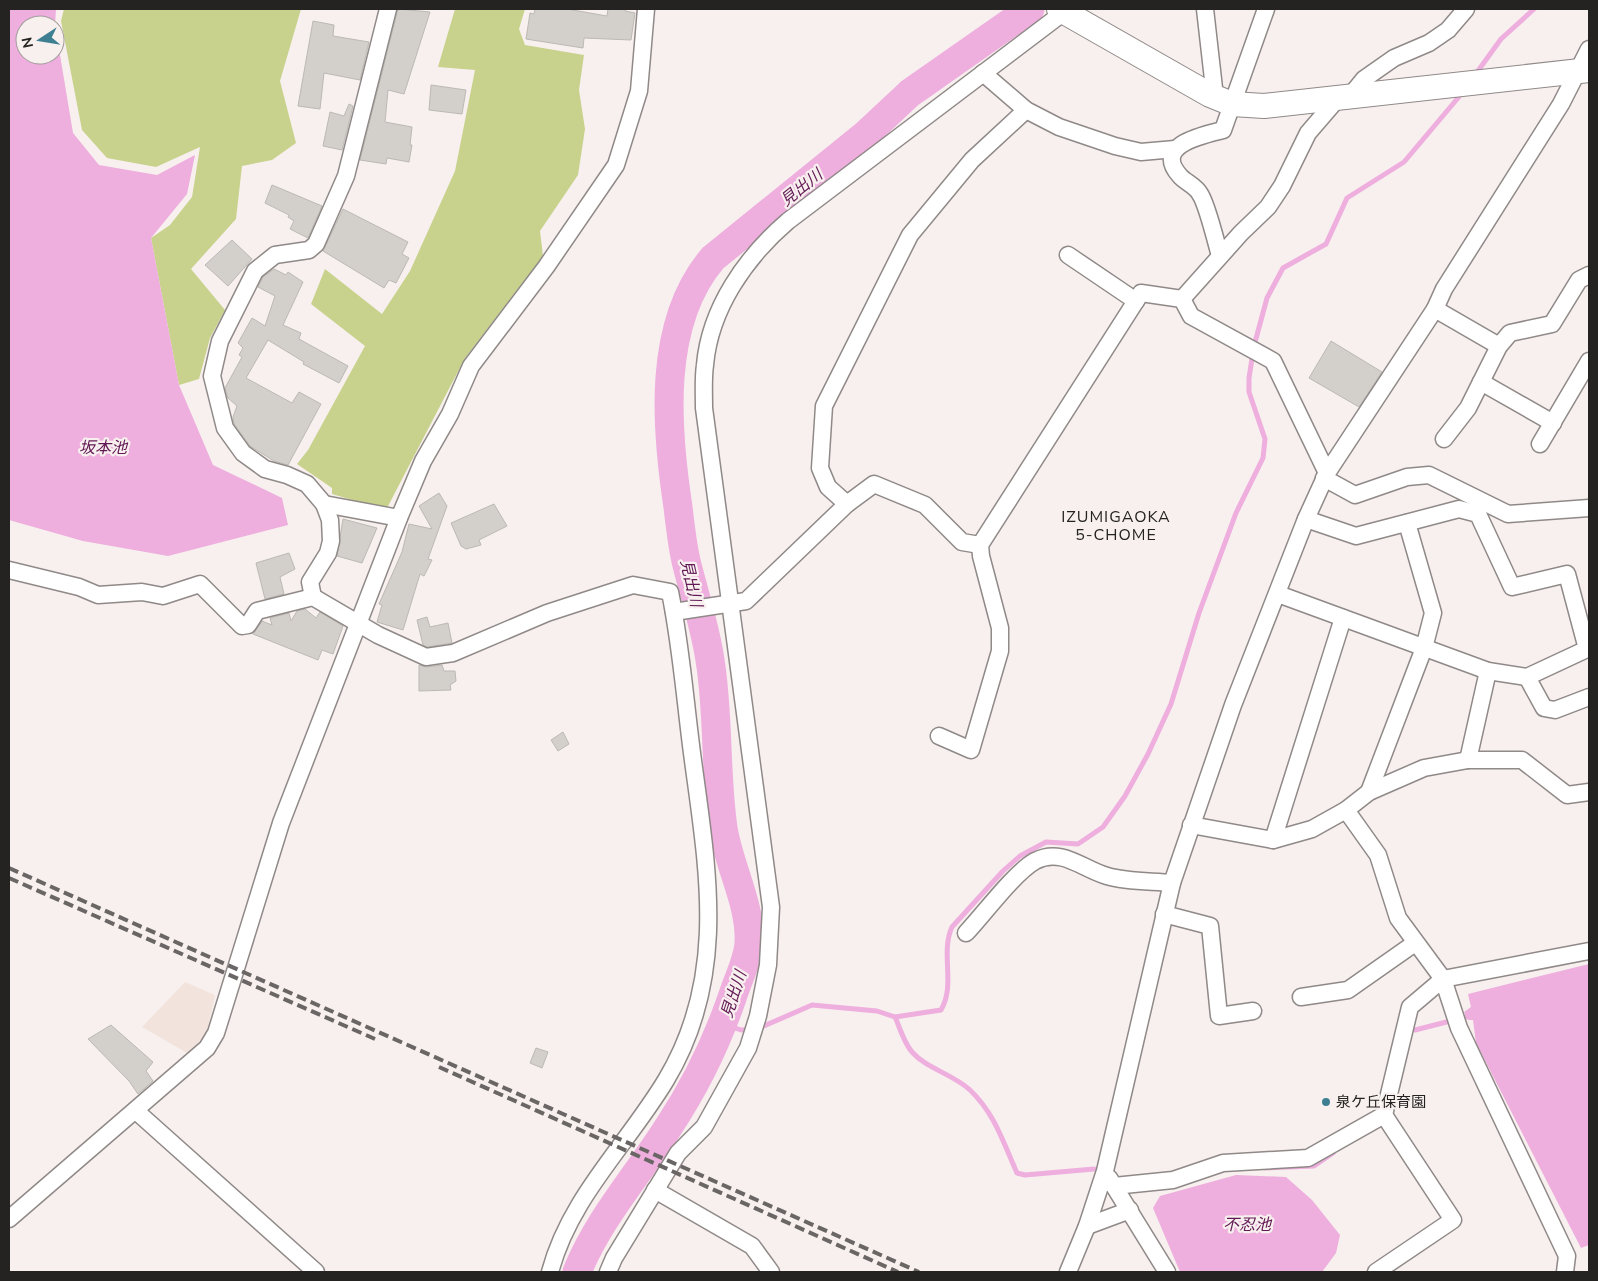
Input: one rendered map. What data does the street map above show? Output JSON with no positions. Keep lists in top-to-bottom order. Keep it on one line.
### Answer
{"districts":["IZUMIGAOKA 5-CHOME"],"water":["見出川","坂本池","不忍池"],"places":["泉ケ丘保育園"],"north":"left"}
